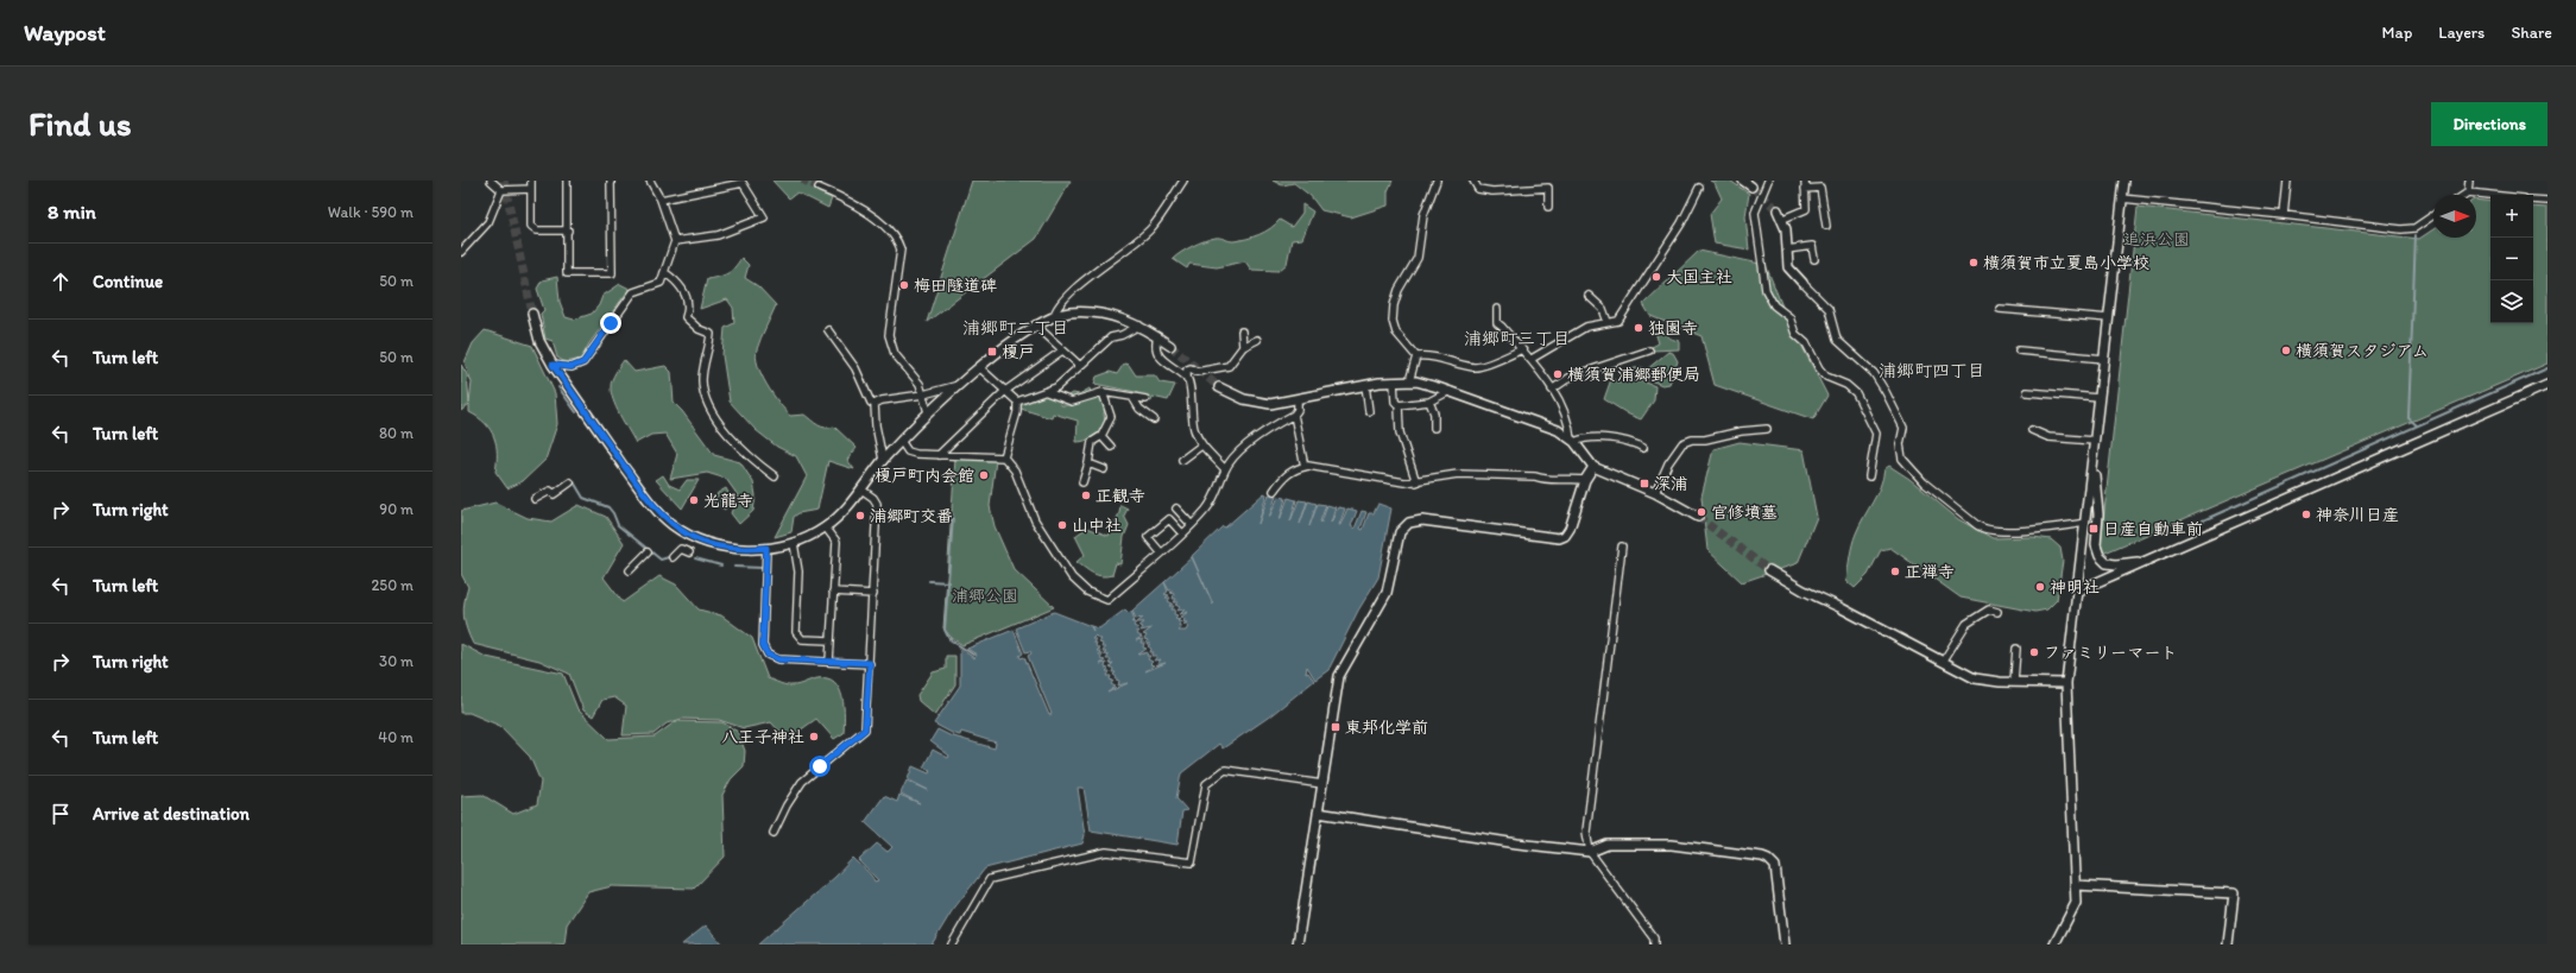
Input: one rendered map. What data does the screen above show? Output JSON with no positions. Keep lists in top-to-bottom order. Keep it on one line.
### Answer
{"districts":["浦郷町二丁目","浦郷町三丁目","浦郷町四丁目"],"parks":["追浜公園","浦郷公園"],"places":{"other":["横須賀市立夏島小学校","大国主社","梅田隧道碑","独園寺","横須賀スタジアム","横須賀浦郷郵便局","榎戸町内会館","正観寺","光龍寺","官修墳墓","神奈川日産","浦郷町交番","山中社","正禅寺","神明社","ファミリーマート","八王子神社"],"transit":["榎戸","深浦","日産自動車前","東邦化学前"]},"north":"right","page":{"header":"Waypost","nav":["Map","Layers","Share"],"buttons":"Directions","title":"Find us","heading":["8 min","Walk · 590 m"],"map_buttons":["+","−"],"list":[["Continue","50 m"],["Turn left","50 m"],["Turn left","80 m"],["Turn right","90 m"],["Turn left","250 m"],["Turn right","30 m"],["Turn left","40 m"],"Arrive at destination"]}}
